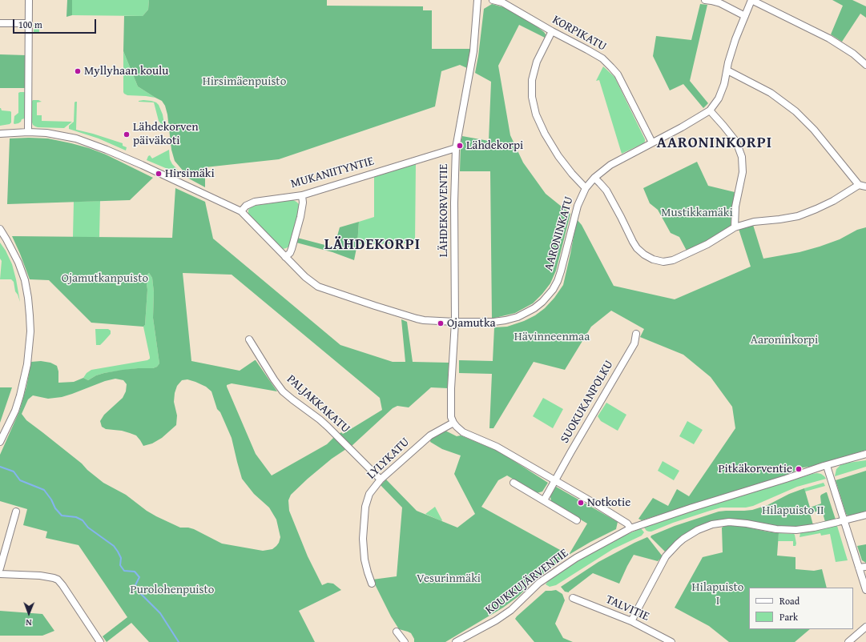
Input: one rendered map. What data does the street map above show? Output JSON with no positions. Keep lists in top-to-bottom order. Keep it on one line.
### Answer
{"streets":{"street":["KORPIKATU","MUKANIITYNTIE","LÄHDEKORVENTIE","AARONINKATU","SUOKUKANPOLKU","PALJAKKAKATU","LYLYKATU","KOUKKUJÄRVENTIE","TALVITIE"]},"crossings":[["KORPIKATU","AARONINKATU"],["MUKANIITYNTIE","LÄHDEKORVENTIE"],["LÄHDEKORVENTIE","AARONINKATU"],["LÄHDEKORVENTIE","LYLYKATU"],["PALJAKKAKATU","LYLYKATU"]],"districts":["AARONINKORPI","LÄHDEKORPI"],"parks":["Hirsimäenpuisto","Mustikkamäki","Ojamutkanpuisto","Hävinneenmaa","Aaroninkorpi","Hilapuisto II","Vesurinmäki","Hilapuisto I","Purolohenpuisto"],"places":["Myllyhaan koulu","Lähdekorven päiväkoti","Lähdekorpi","Hirsimäki","Ojamutka","Pitkäkorventie","Notkotie"],"legend":["Road","Park"],"scale_bar":"100 m","north":"bottom"}
